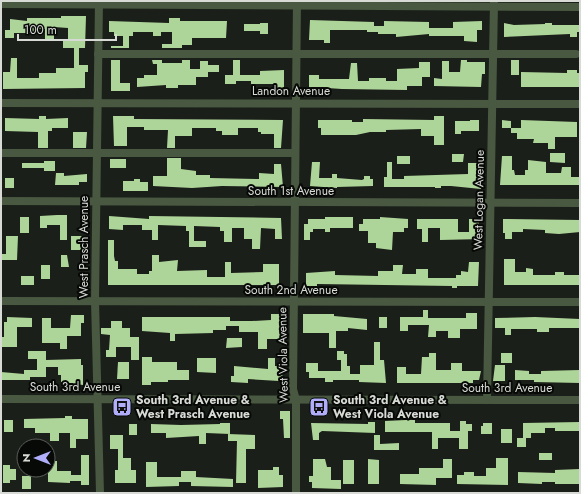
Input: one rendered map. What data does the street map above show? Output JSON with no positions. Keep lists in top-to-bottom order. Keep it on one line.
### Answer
{"streets":{"street":["Landon Avenue","South 1st Avenue","West Logan Avenue","West Prasch Avenue","South 2nd Avenue","West Viola Avenue","South 3rd Avenue"]},"crossings":[["Landon Avenue","West Logan Avenue"],["Landon Avenue","West Prasch Avenue"],["Landon Avenue","West Viola Avenue"],["South 1st Avenue","West Logan Avenue"],["South 1st Avenue","West Prasch Avenue"],["South 1st Avenue","West Viola Avenue"],["West Logan Avenue","South 2nd Avenue"],["West Logan Avenue","South 3rd Avenue"],["West Prasch Avenue","South 2nd Avenue"],["West Prasch Avenue","South 3rd Avenue"],["South 2nd Avenue","West Viola Avenue"],["West Viola Avenue","South 3rd Avenue"]],"places":{"bus stop":["South 3rd Avenue & West Prasch Avenue","South 3rd Avenue & West Viola Avenue"]},"scale_bar":"100 m","north":"left"}
